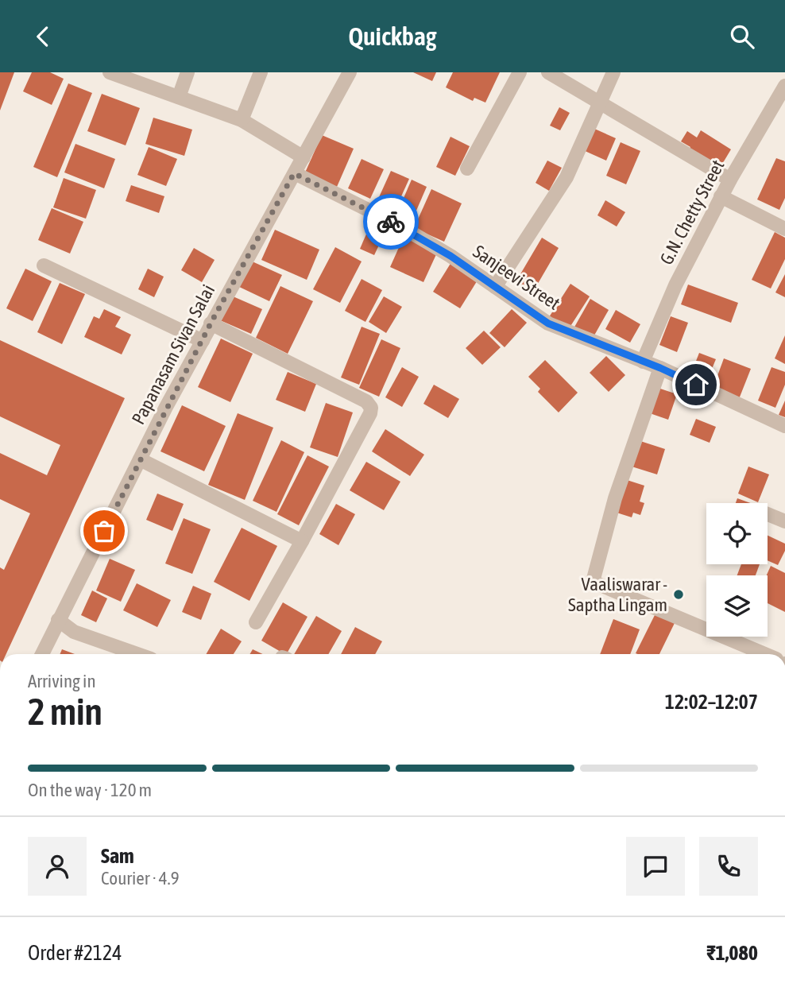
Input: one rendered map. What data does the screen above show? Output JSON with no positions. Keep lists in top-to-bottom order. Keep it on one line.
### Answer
{"streets":{"street":["G.N. Chetty Street","Sanjeevi Street","Papanasam Sivan Salai"]},"crossings":[["G.N. Chetty Street","Sanjeevi Street"],["Sanjeevi Street","Papanasam Sivan Salai"]],"places":["Vaaliswarar - Saptha Lingam"],"page":{"header":"Quickbag","heading":["2 min","Arriving in","12:02–12:07"],"panel":["Sam","Courier · 4.9","Order #2124","₹1,080"],"bar":"On the way · 120 m"}}
